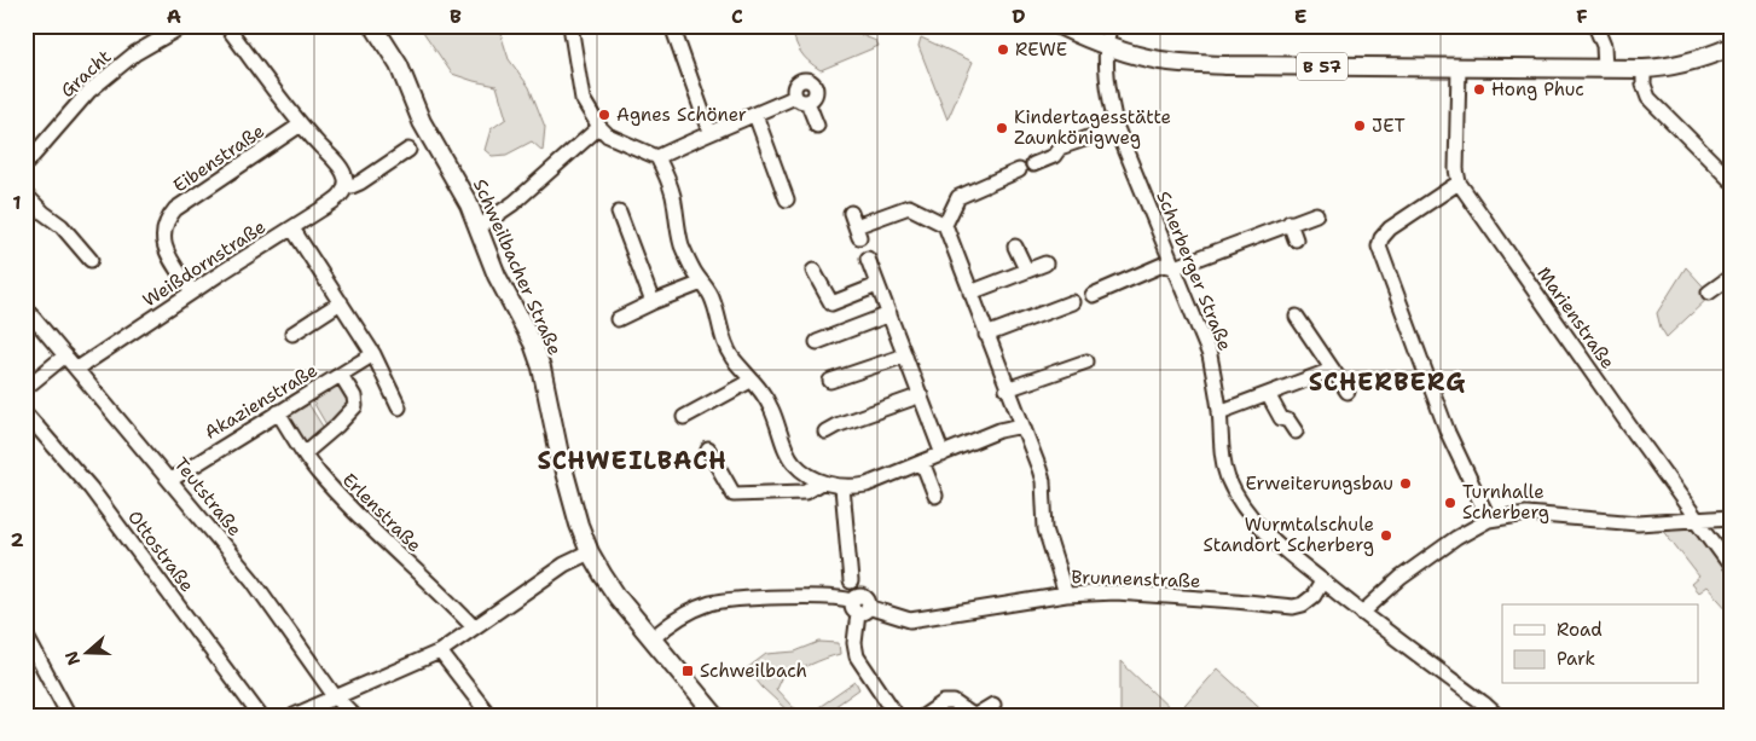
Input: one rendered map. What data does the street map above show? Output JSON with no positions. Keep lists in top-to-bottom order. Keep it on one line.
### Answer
{"streets":{"main road":["B 57","Schweilbacher Straße"],"street":["Gracht","Eibenstraße","Weißdornstraße","Scherberger Straße","Marienstraße","Akazienstraße","Teutstraße","Erlenstraße","Ottostraße","Brunnenstraße"]},"crossings":[["B 57","Scherberger Straße"],["Eibenstraße","Weißdornstraße"],["Weißdornstraße","Teutstraße"],["Schweilbacher Straße","Brunnenstraße"],["Scherberger Straße","Brunnenstraße"],["Akazienstraße","Teutstraße"],["Akazienstraße","Erlenstraße"]],"districts":["SCHERBERG","SCHWEILBACH"],"places":{"other":["REWE","Hong Phuc","Agnes Schöner","JET","Kindertagesstätte Zaunkönigweg","Erweiterungsbau","Turnhalle Scherberg","Wurmtalschule Standort Scherberg"],"transit":["Schweilbach"]},"legend":["Road","Park"],"north":"left","grid":{"columns":["A","B","C","D","E","F"],"rows":["1","2"]}}
